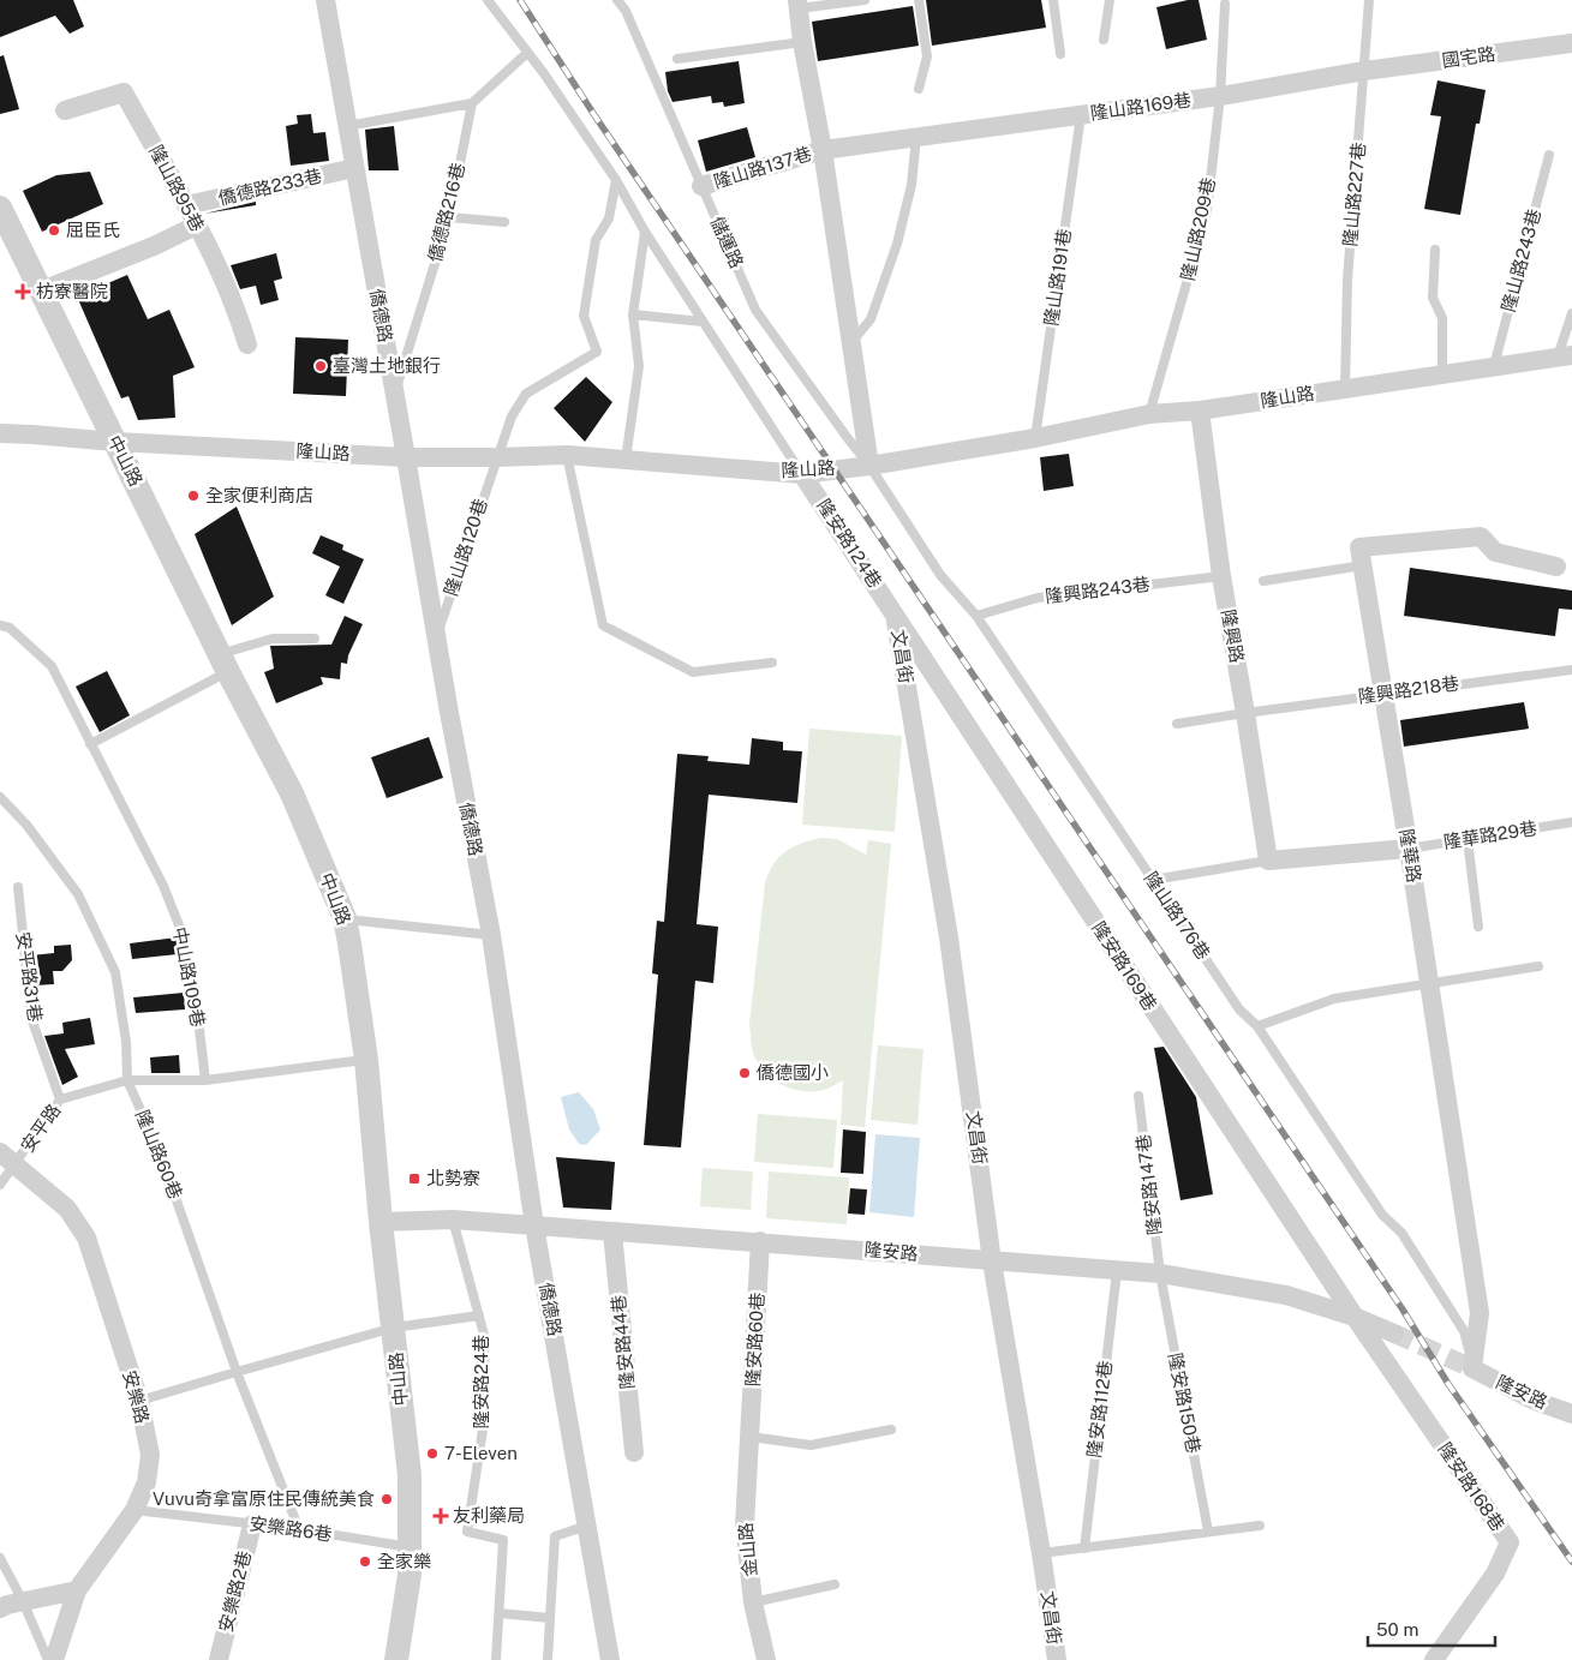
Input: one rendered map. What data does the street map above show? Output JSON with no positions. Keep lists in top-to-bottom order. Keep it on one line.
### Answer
{"streets":{"street":["國宅路","隆山路169巷","隆山路137巷","僑德路233巷","隆山路95巷","僑德路","隆山路","中山路","隆安路124巷","隆興路","文昌街","隆華路","隆安路169巷","隆安路","隆安路60巷","隆安路44巷","安樂路","隆安路168巷","金山路","安樂路2巷"],"lane":["隆山路227巷","僑德路216巷","隆山路209巷","儲運路","隆山路243巷","隆山路191巷","隆山路120巷","隆興路243巷","隆興路218巷","隆華路29巷","隆山路176巷","安平路31巷","中山路109巷","安平路","隆山路60巷","隆安路147巷","隆安路24巷","隆安路150巷","隆安路112巷","安樂路6巷"]},"crossings":[["國宅路","隆山路169巷"],["國宅路","隆山路227巷"],["隆山路169巷","隆山路137巷"],["隆山路169巷","隆山路227巷"],["隆山路169巷","隆山路209巷"],["隆山路169巷","隆山路191巷"],["隆山路137巷","儲運路"],["僑德路233巷","隆山路95巷"],["僑德路233巷","僑德路"],["隆山路227巷","隆山路"],["僑德路216巷","僑德路"],["隆山路209巷","隆山路"],["儲運路","隆山路"],["儲運路","隆山路176巷"],["隆山路243巷","隆山路"],["隆山路191巷","隆山路"],["僑德路","隆山路"],["僑德路","隆山路120巷"],["僑德路","隆安路"],["隆山路","中山路"],["隆山路","隆安路124巷"],["隆山路","隆山路120巷"],["隆山路","隆興路"],["隆山路","隆山路176巷"],["中山路","隆安路"],["中山路","安樂路6巷"],["隆安路124巷","文昌街"],["隆安路124巷","隆安路169巷"],["隆興路243巷","隆興路"],["隆興路243巷","隆山路176巷"],["隆興路","隆興路218巷"],["文昌街","隆安路169巷"],["文昌街","隆安路"],["隆興路218巷","隆華路"],["隆華路29巷","隆華路"],["隆華路","隆山路176巷"],["隆華路","隆安路"],["隆山路176巷","隆安路"],["隆安路169巷","隆安路"],["隆安路169巷","隆安路168巷"],["安平路31巷","安平路"],["安平路","隆山路60巷"],["安平路","安樂路"],["隆山路60巷","安樂路6巷"],["隆安路147巷","隆安路"],["隆安路147巷","隆安路150巷"],["隆安路","隆安路60巷"],["隆安路","隆安路44巷"],["隆安路","隆安路24巷"],["隆安路","隆安路150巷"],["隆安路","隆安路112巷"],["隆安路","隆安路168巷"],["隆安路60巷","金山路"],["安樂路","安樂路6巷"],["安樂路6巷","安樂路2巷"]],"places":{"other":["屈臣氏","臺灣土地銀行","全家便利商店","僑德國小","7-Eleven","Vuvu奇拿富原住民傳統美食","全家樂"],"health":["枋寮醫院","友利藥局"],"transit":["北勢寮"]},"scale_bar":"50 m"}
